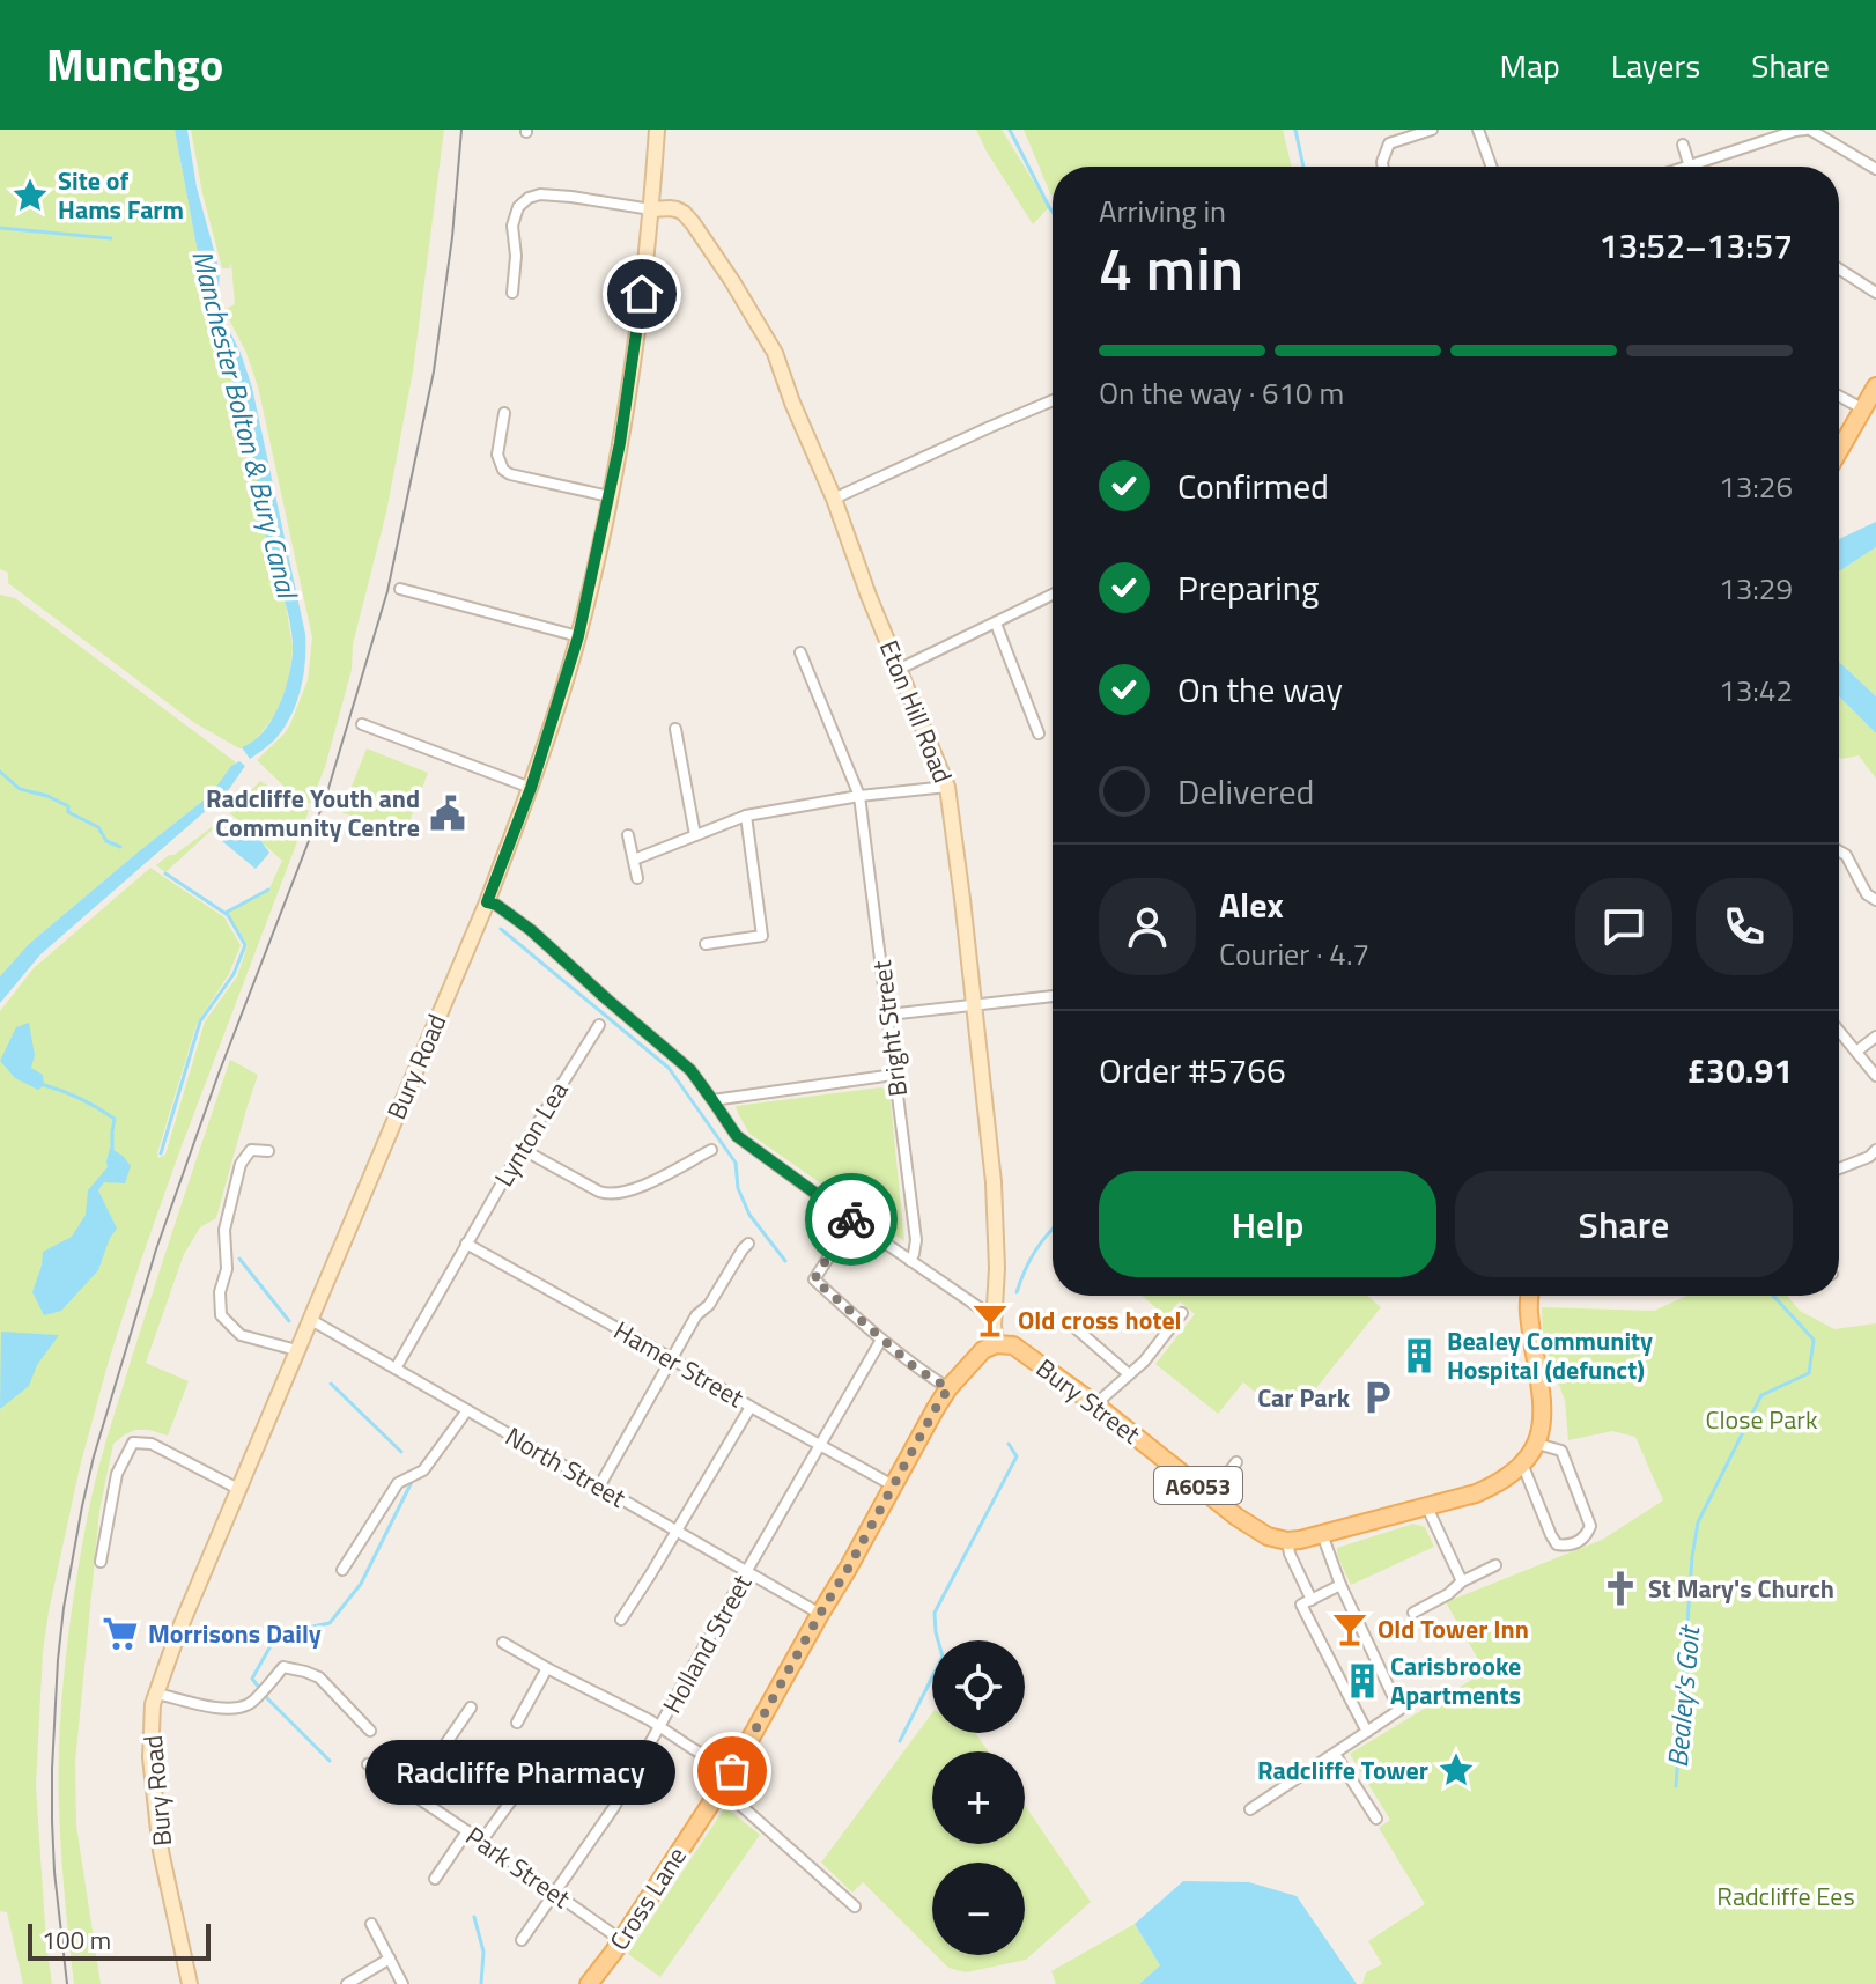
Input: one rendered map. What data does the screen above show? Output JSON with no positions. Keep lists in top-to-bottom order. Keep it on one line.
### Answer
{"streets":{"main road":["Bury Street","A6053","Cross Lane"],"street":["Eton Hill Road","Bright Street","Bury Road","Lynton Lea","Hamer Street","North Street","Holland Street","Park Street"]},"crossings":[["Eton Hill Road","Bury Road"],["Eton Hill Road","Bury Street"],["Eton Hill Road","Cross Lane"],["Bury Road","North Street"],["Lynton Lea","Hamer Street"],["Lynton Lea","North Street"],["Hamer Street","Holland Street"],["Hamer Street","Cross Lane"],["Bury Street","Cross Lane"],["North Street","Holland Street"],["North Street","Cross Lane"],["Holland Street","Park Street"],["Park Street","Cross Lane"]],"water":["Manchester Bolton & Bury Canal","Bealey's Goit"],"parks":["Close Park","Radcliffe Ees"],"places":{"place":["Site of Hams Farm","Radcliffe Tower"],"public building":["Radcliffe Youth and Community Centre"],"bar":["Old cross hotel","Old Tower Inn"],"building":["Bealey Community Hospital (defunct)","Carisbrooke Apartments"],"parking":["Car Park"],"church":["St Mary's Church"],"supermarket":["Morrisons Daily"],"other":["Radcliffe Pharmacy"]},"scale_bar":"100 m","page":{"header":"Munchgo","nav":["Map","Layers","Share"],"heading":["4 min","Arriving in","13:52–13:57"],"panel":["Alex","Courier · 4.7","Order #5766","£30.91"],"bar":"On the way · 610 m","list":[["Confirmed","13:26"],["Preparing","13:29"],["On the way","13:42"],"Delivered"],"buttons":["Help","Share"],"map_buttons":["+","−"],"bubble":"Radcliffe Pharmacy","scale":"100 m"}}
